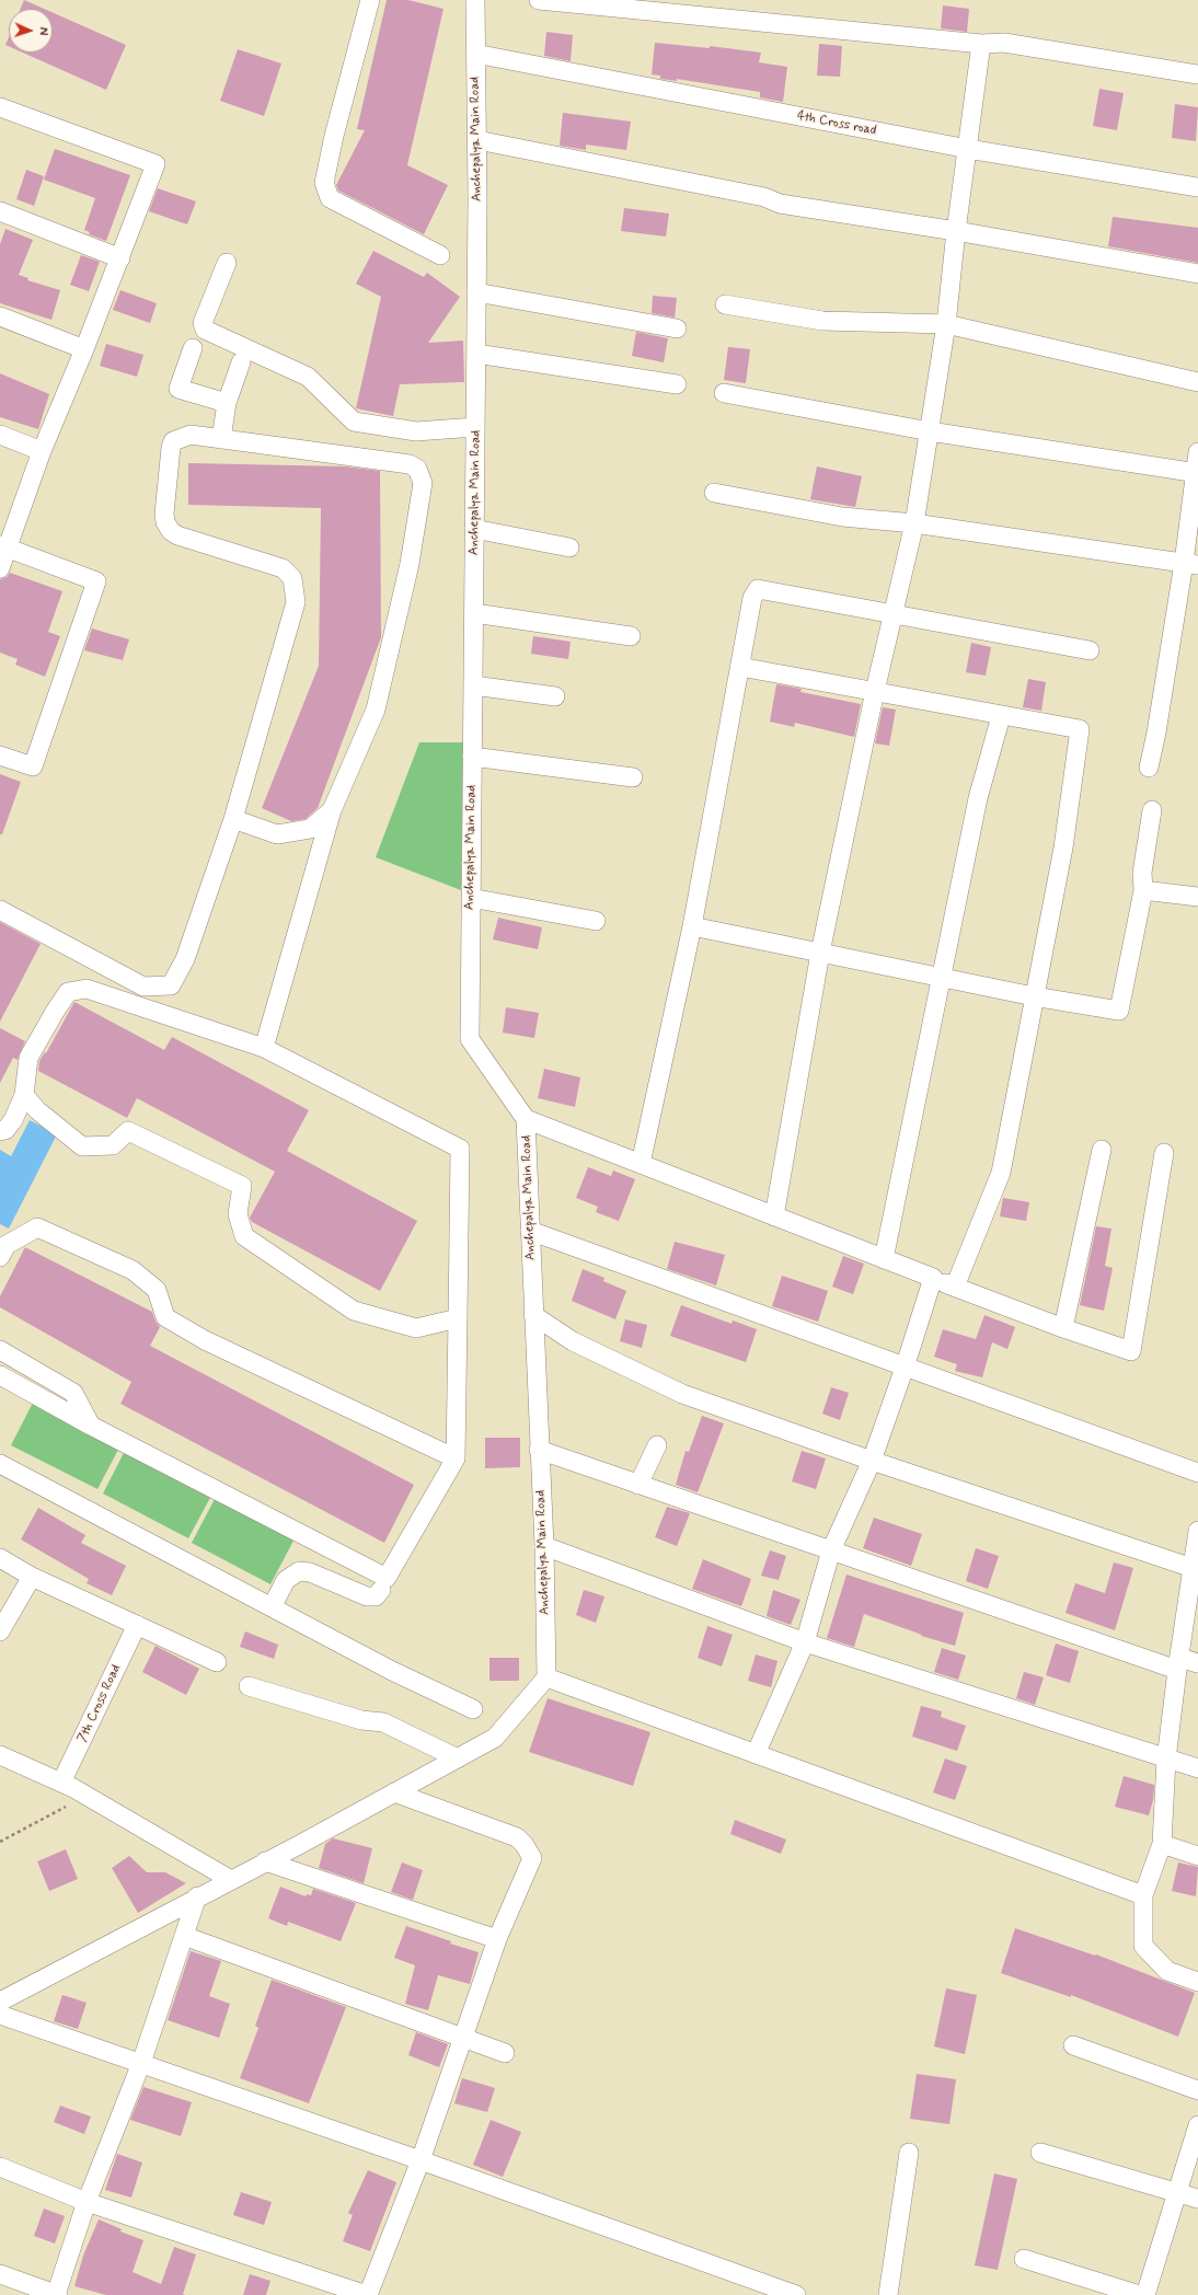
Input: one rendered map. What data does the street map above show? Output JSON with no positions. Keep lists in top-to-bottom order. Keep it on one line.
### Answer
{"streets":{"street":["4th Cross road","Anchepalya Main Road","7th Cross Road"]},"crossings":[["4th Cross road","Anchepalya Main Road"]],"north":"right"}
